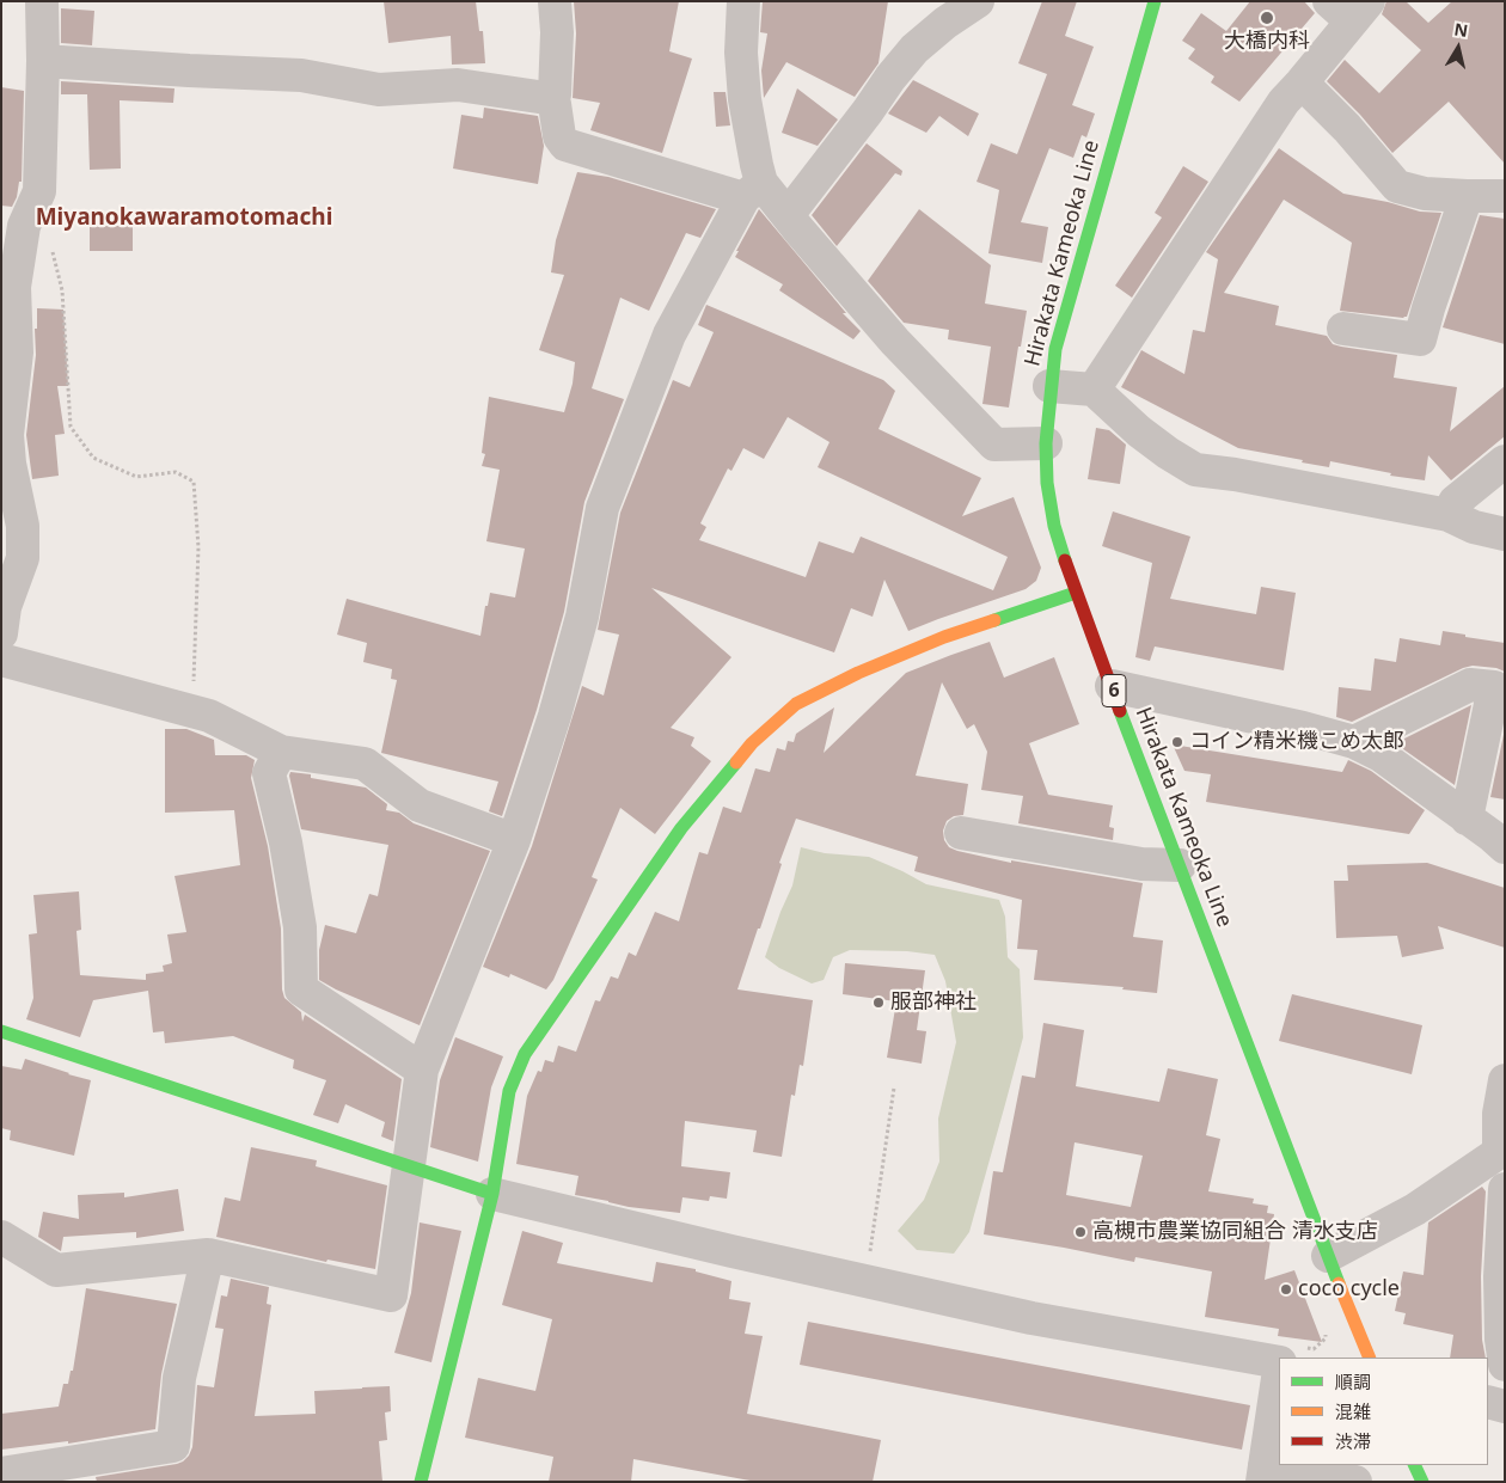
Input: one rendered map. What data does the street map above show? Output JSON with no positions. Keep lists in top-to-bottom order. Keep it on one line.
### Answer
{"streets":{"street":["Hirakata Kameoka Line","6"]},"districts":["Miyanokawaramotomachi"],"places":["大橋内科","コイン精米機こめ太郎","服部神社","高槻市農業協同組合 清水支店","coco cycle"],"legend":["順調","混雑","渋滞"],"north":"top"}
